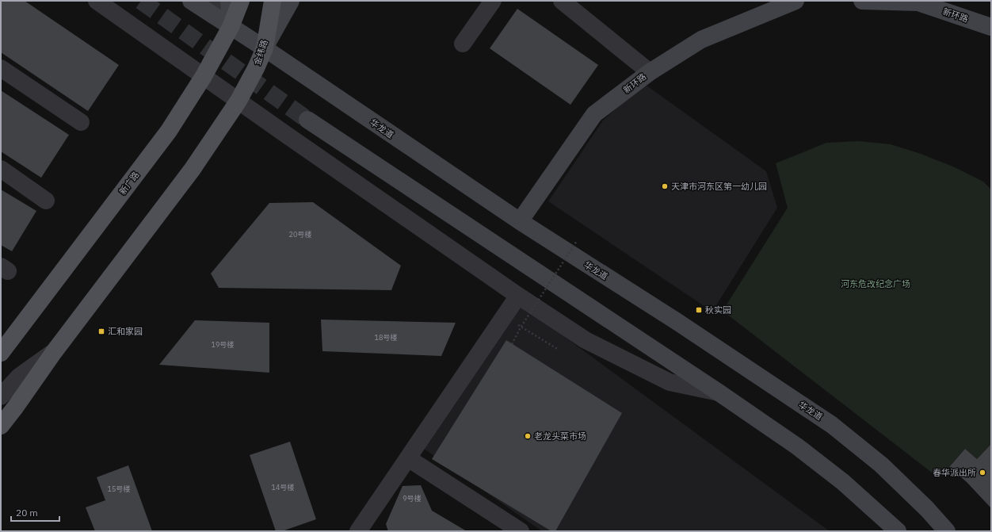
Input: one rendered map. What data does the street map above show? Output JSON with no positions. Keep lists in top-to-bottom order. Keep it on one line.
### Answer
{"streets":{"main road":["新环路","金纬路","华龙道","新广路"]},"crossings":[["新环路","华龙道"],["金纬路","华龙道"],["华龙道","新广路"]],"parks":["河东危改纪念广场"],"places":{"other":["天津市河东区第一幼儿园","老龙头菜市场","春华派出所"],"transit":["秋实园","汇和家园"]},"house_numbers":["20号楼","18号楼","19号楼","14号楼","15号楼","9号楼"],"scale_bar":"20 m"}
